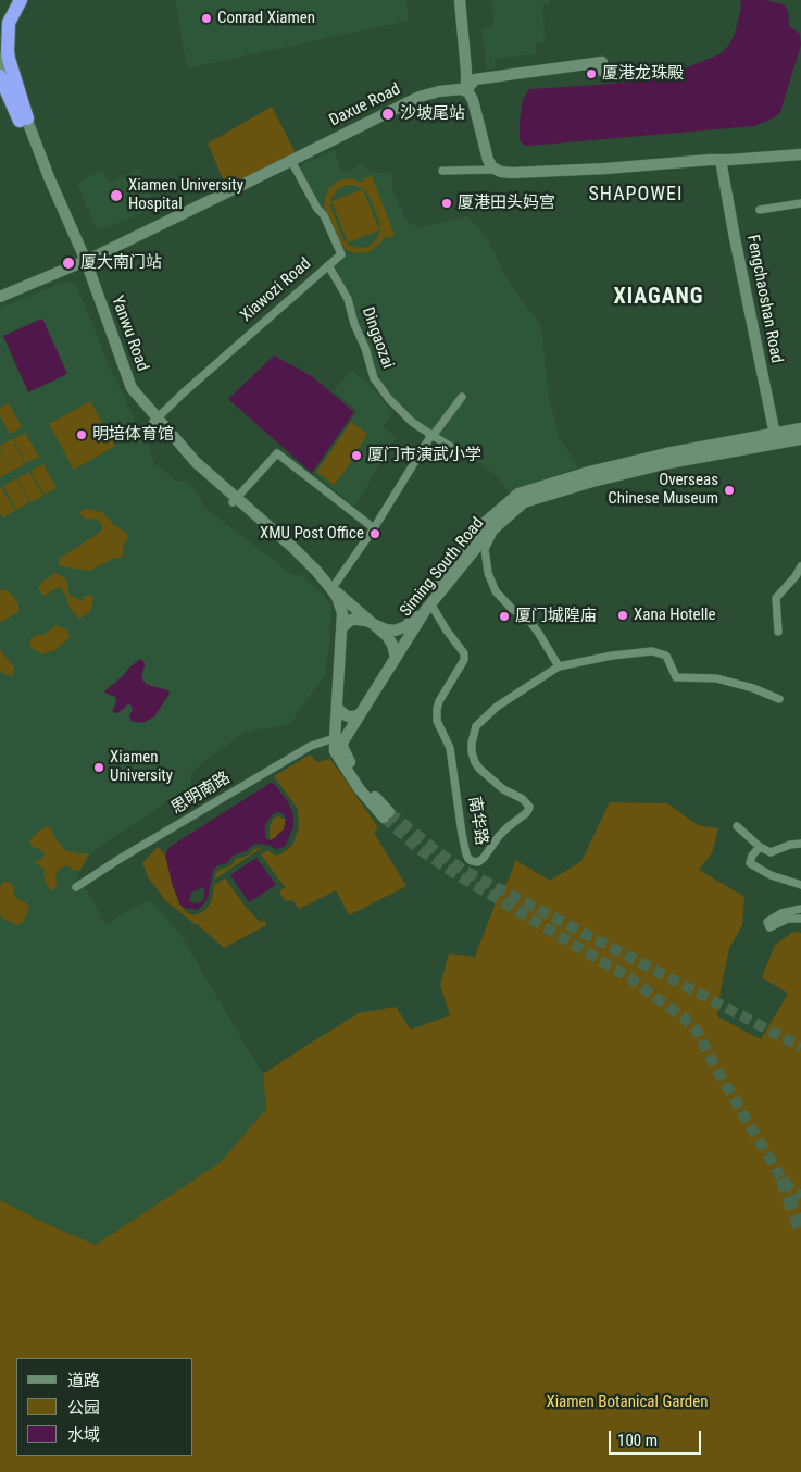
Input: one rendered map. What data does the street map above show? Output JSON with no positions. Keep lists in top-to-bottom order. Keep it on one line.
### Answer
{"streets":{"main road":["Daxue Road","Fengchaoshan Road","Yanwu Road","Siming South Road"],"street":["Xiawozi Road","Dingaozai","思明南路","南华路"]},"crossings":[["Daxue Road","Xiawozi Road"],["Daxue Road","Yanwu Road"],["Xiawozi Road","Yanwu Road"],["Xiawozi Road","Dingaozai"],["Fengchaoshan Road","Siming South Road"],["Yanwu Road","Siming South Road"],["Siming South Road","思明南路"],["Siming South Road","南华路"]],"districts":["SHAPOWEI","XIAGANG"],"parks":["Xiamen Botanical Garden"],"places":["Conrad Xiamen","厦港龙珠殿","沙坡尾站","Xiamen University Hospital","厦港田头妈宫","厦大南门站","明培体育馆","厦门市演武小学","Overseas Chinese Museum","XMU Post Office","Xana Hotelle","厦门城隍庙","Xiamen University"],"legend":["道路","公园","水域"],"scale_bar":"100 m"}
